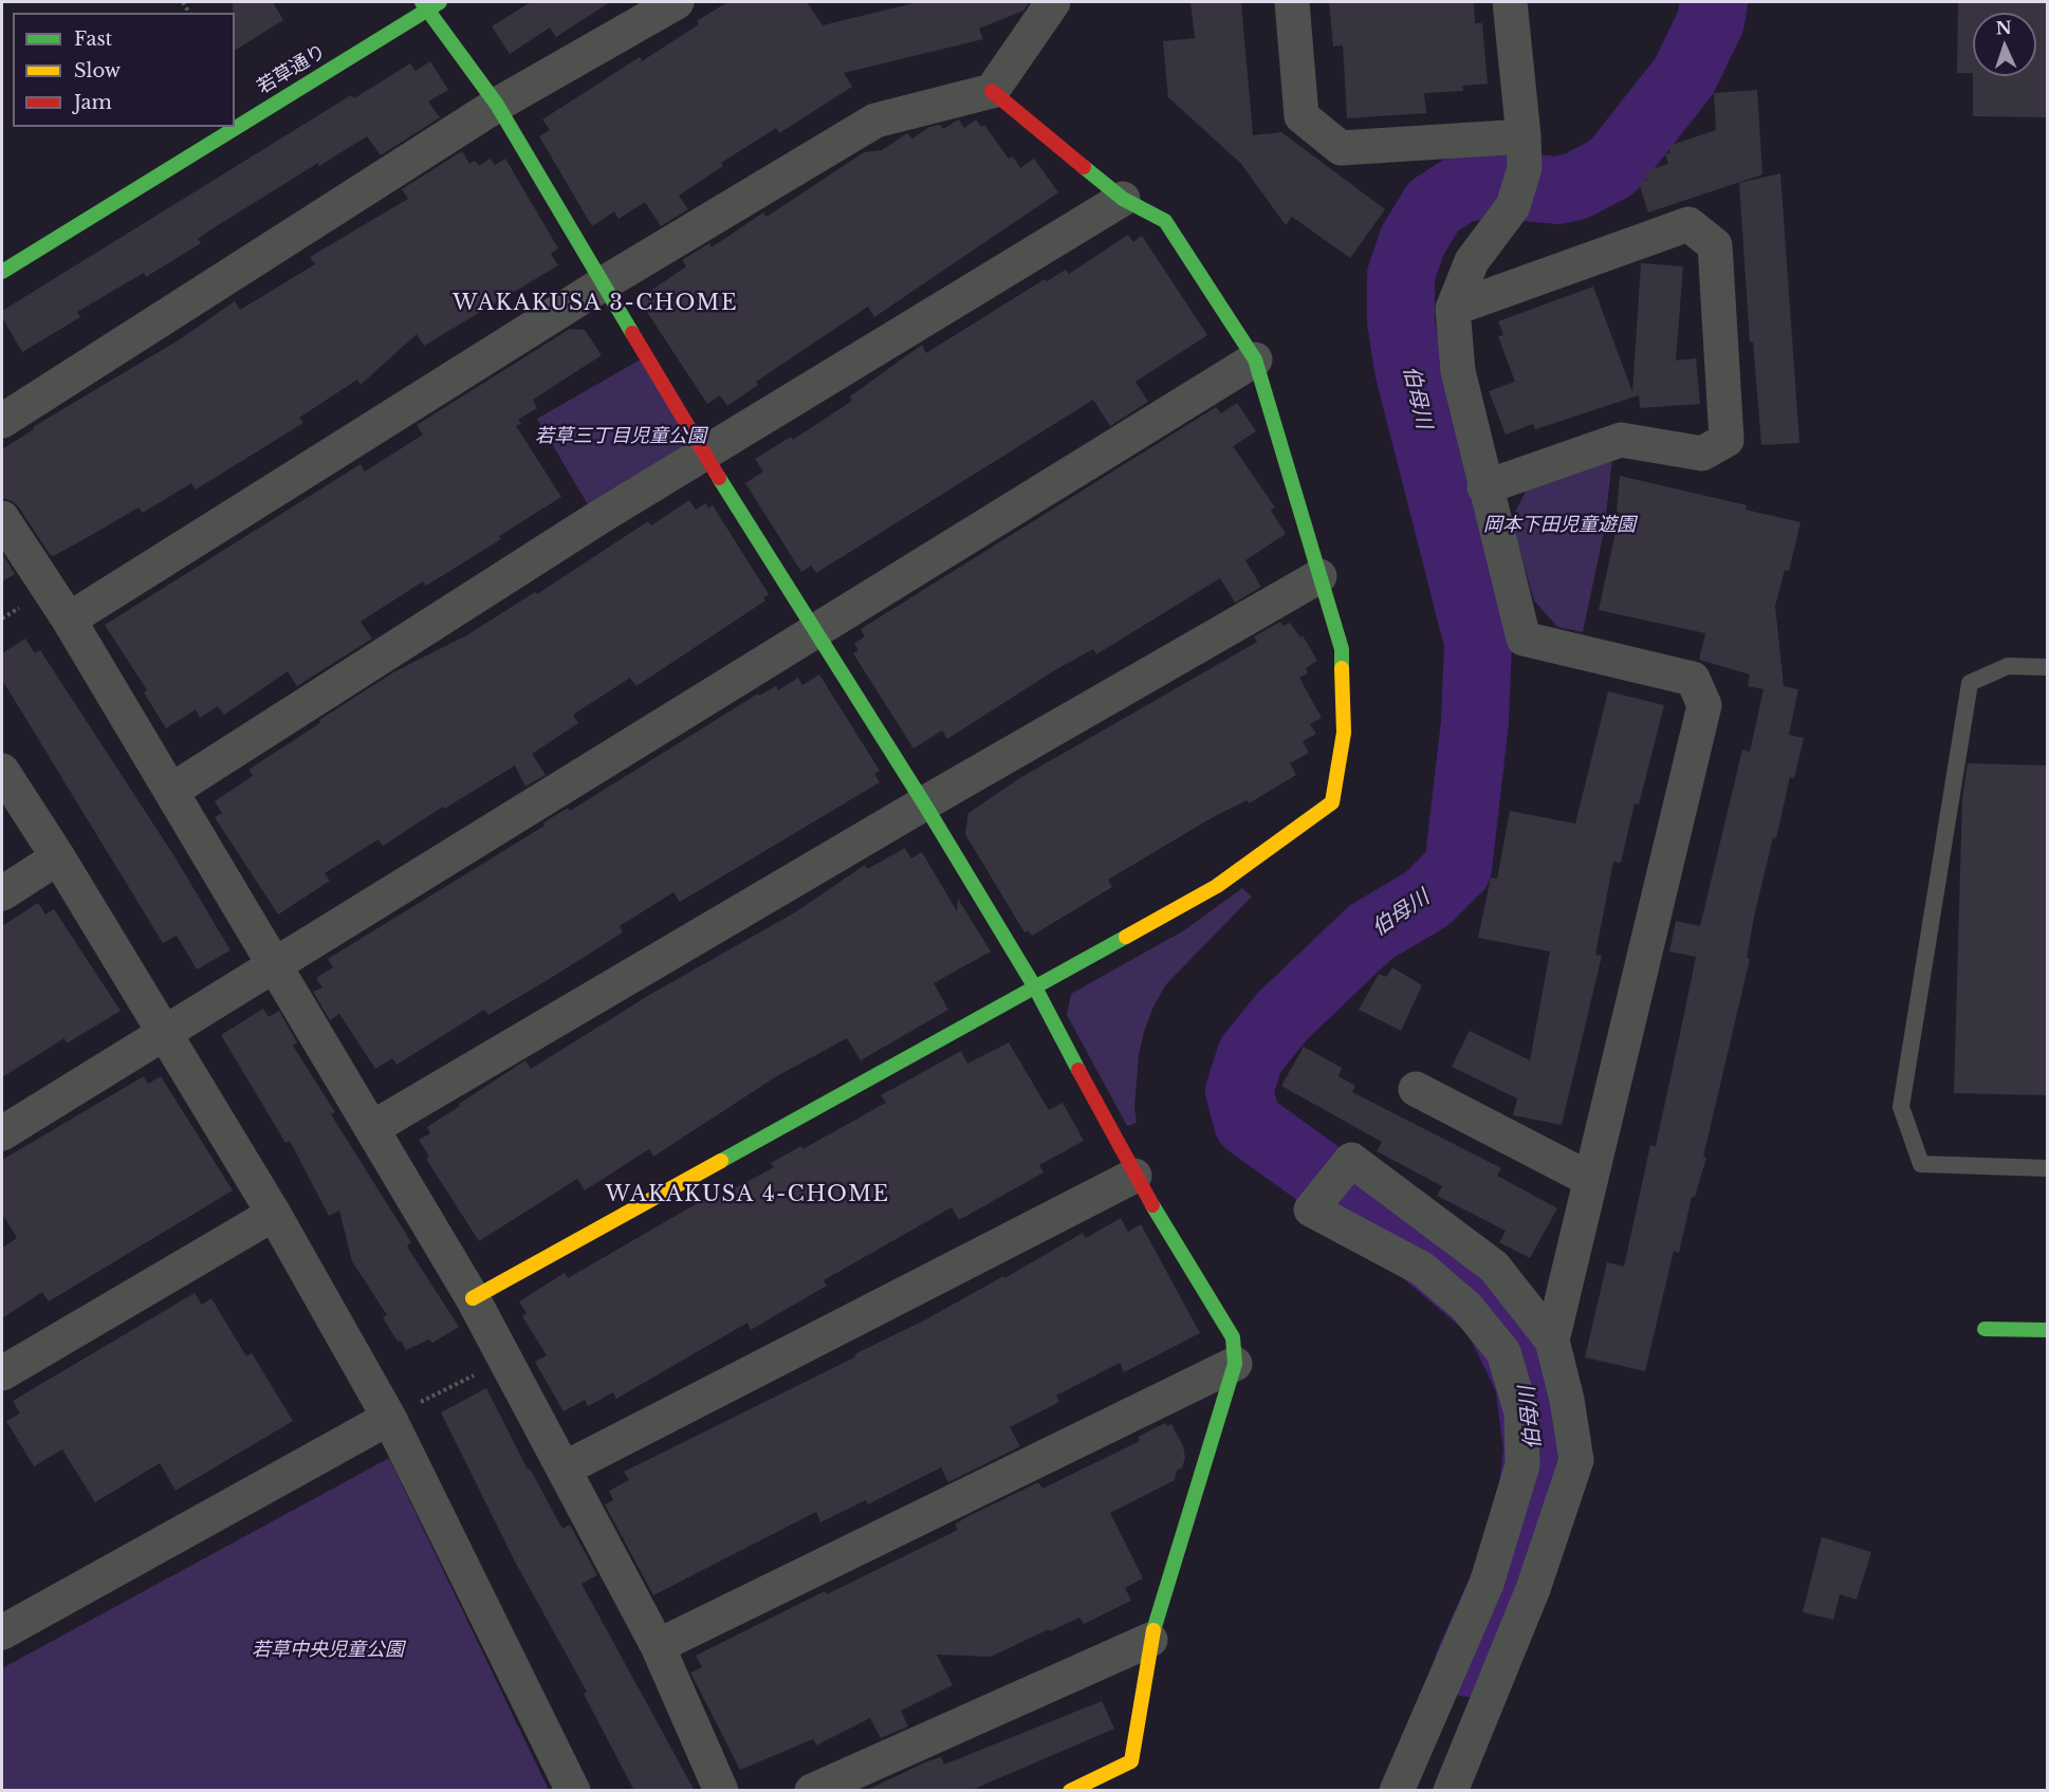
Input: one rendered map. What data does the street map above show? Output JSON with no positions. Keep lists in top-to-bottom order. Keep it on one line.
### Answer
{"streets":{"street":["若草通り"]},"districts":["WAKAKUSA 3-CHOME","WAKAKUSA 4-CHOME"],"water":["伯母川"],"parks":["若草三丁目児童公園","岡本下田児童遊園","若草中央児童公園"],"legend":["Fast","Slow","Jam"],"north":"top"}
